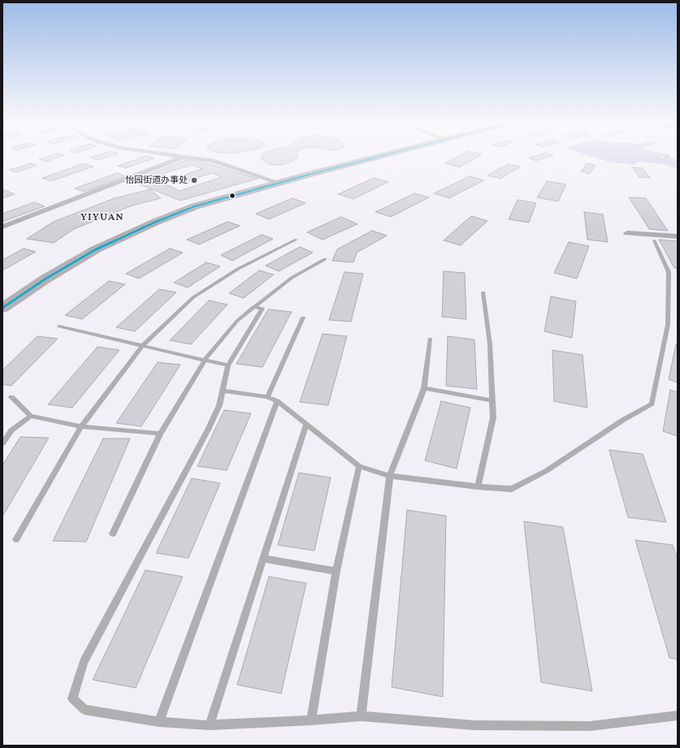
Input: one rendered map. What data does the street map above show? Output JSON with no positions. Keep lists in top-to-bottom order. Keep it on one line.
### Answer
{"districts":["YIYUAN"],"places":["怡园街道办事处"]}
